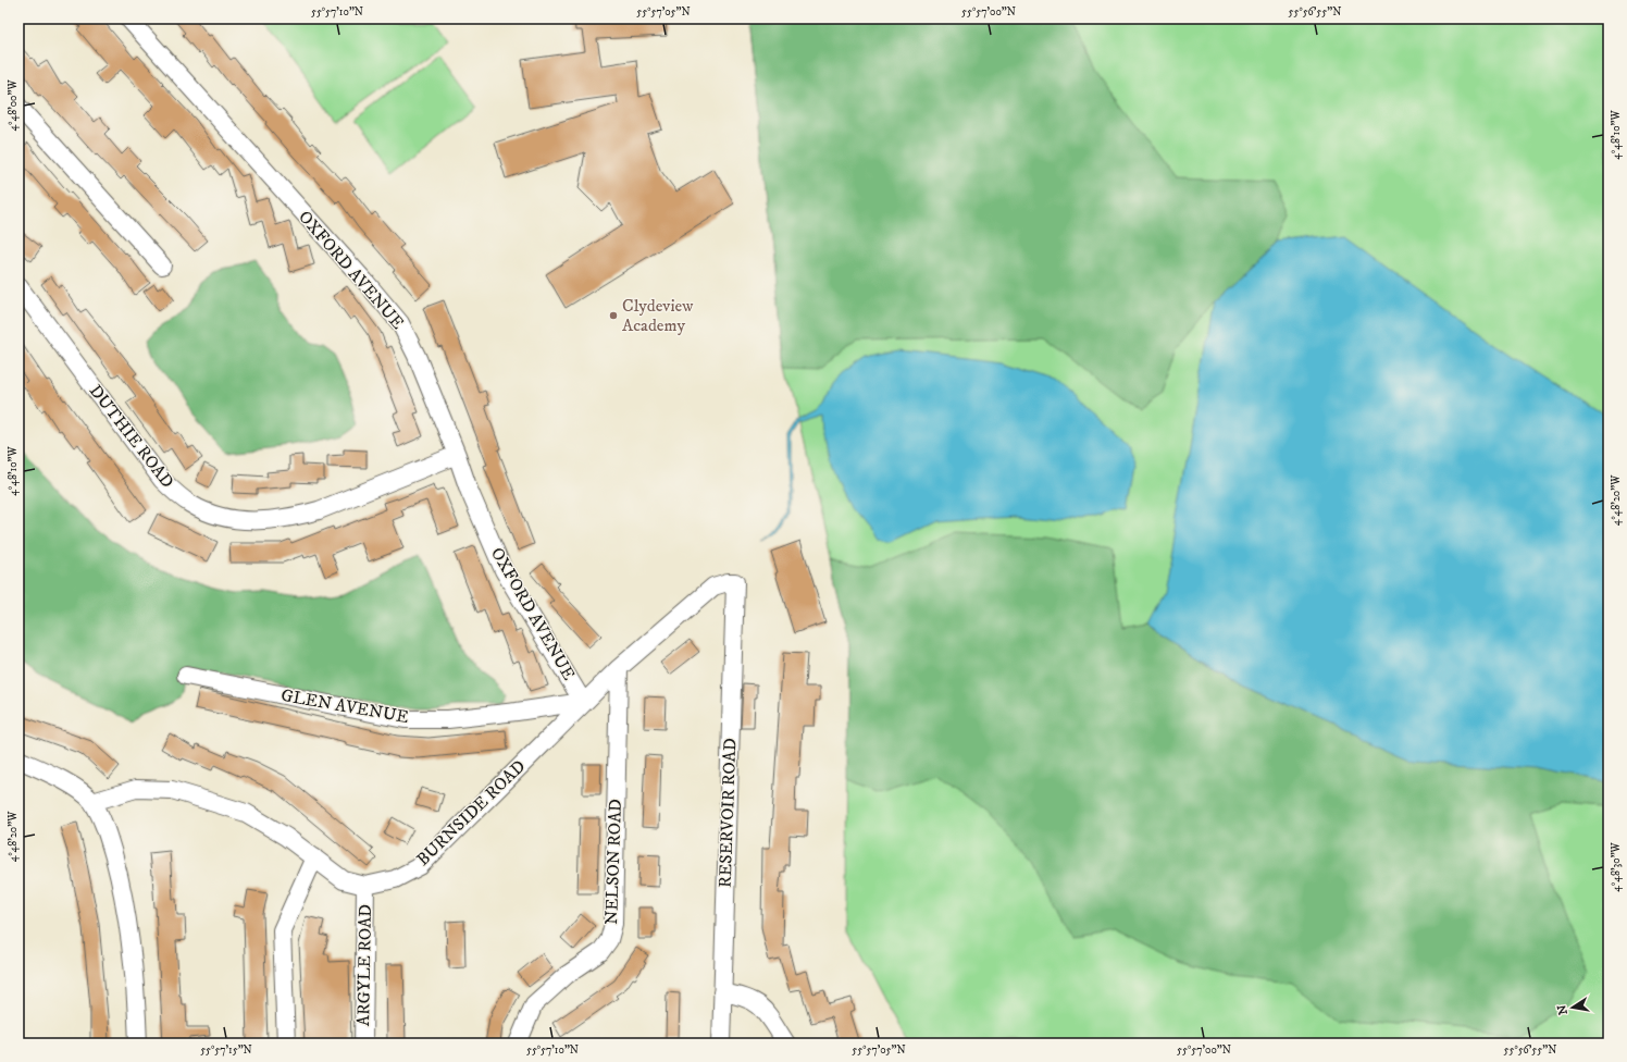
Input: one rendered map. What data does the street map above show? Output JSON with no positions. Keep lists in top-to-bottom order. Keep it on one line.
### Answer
{"streets":{"street":["OXFORD AVENUE","DUTHIE ROAD","GLEN AVENUE","BURNSIDE ROAD","RESERVOIR ROAD","NELSON ROAD","ARGYLE ROAD"]},"crossings":[["OXFORD AVENUE","DUTHIE ROAD"],["OXFORD AVENUE","GLEN AVENUE"],["OXFORD AVENUE","BURNSIDE ROAD"],["GLEN AVENUE","BURNSIDE ROAD"],["BURNSIDE ROAD","RESERVOIR ROAD"],["BURNSIDE ROAD","NELSON ROAD"],["BURNSIDE ROAD","ARGYLE ROAD"]],"places":["Clydeview Academy"],"north":"left","coordinates":["55°57'10\"N","55°57'05\"N","55°57'00\"N","55°56'55\"N","4°48'00\"W","4°48'10\"W","4°48'20\"W","4°48'30\"W","55°57'15\"N"]}
